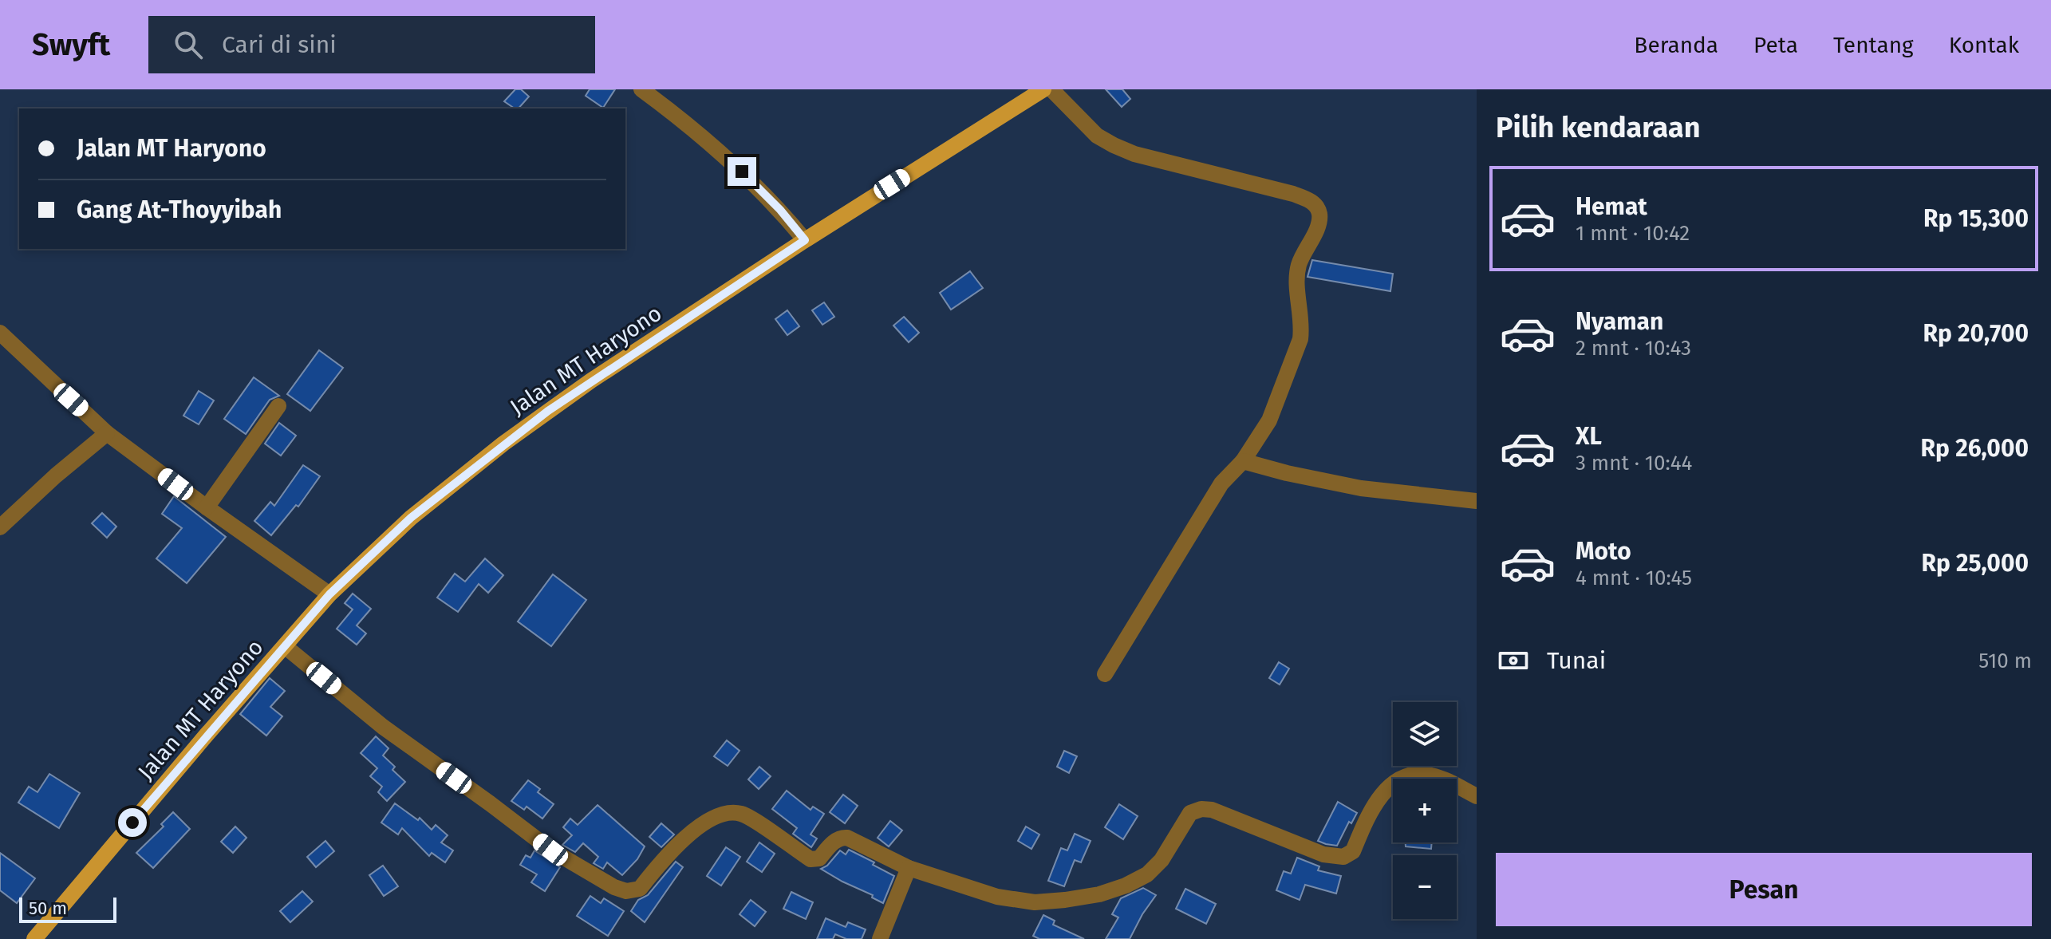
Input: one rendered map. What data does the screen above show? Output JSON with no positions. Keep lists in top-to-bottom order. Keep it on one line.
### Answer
{"streets":{"main road":["Jalan MT Haryono"]},"scale_bar":"50 m","page":{"header":"Swyft","search":"Cari di sini","nav":["Beranda","Peta","Tentang","Kontak"],"heading":"Pilih kendaraan","banner":["Jalan MT Haryono","Gang At-Thoyyibah"],"list":[{"name":"Hemat","note":"1 mnt · 10:42","value":"Rp 15,300"},{"name":"Nyaman","note":"2 mnt · 10:43","value":"Rp 20,700"},{"name":"XL","note":"3 mnt · 10:44","value":"Rp 26,000"},{"name":"Moto","note":"4 mnt · 10:45","value":"Rp 25,000"}],"pay":["Tunai","510 m"],"map_buttons":["+","−"],"buttons":"Pesan","scale":"50 m"}}
